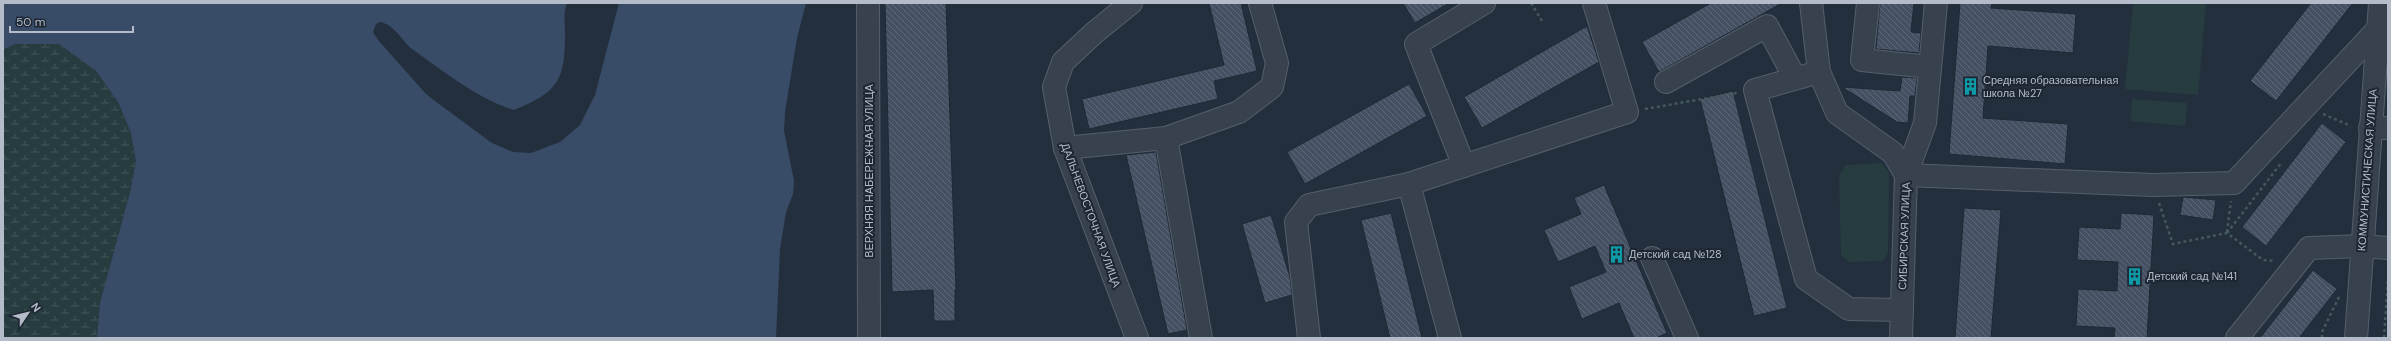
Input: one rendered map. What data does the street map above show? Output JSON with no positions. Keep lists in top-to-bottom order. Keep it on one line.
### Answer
{"streets":{"street":["КОММУНИСТИЧЕСКАЯ УЛИЦА","ВЕРХНЯЯ НАБЕРЕЖНАЯ УЛИЦА","ДАЛЬНЕВОСТОЧНАЯ УЛИЦА","СИБИРСКАЯ УЛИЦА"]},"places":{"building":["Средняя образовательная школа №27","Детский сад №128","Детский сад №141"]},"scale_bar":"50 m","north":"top right"}
